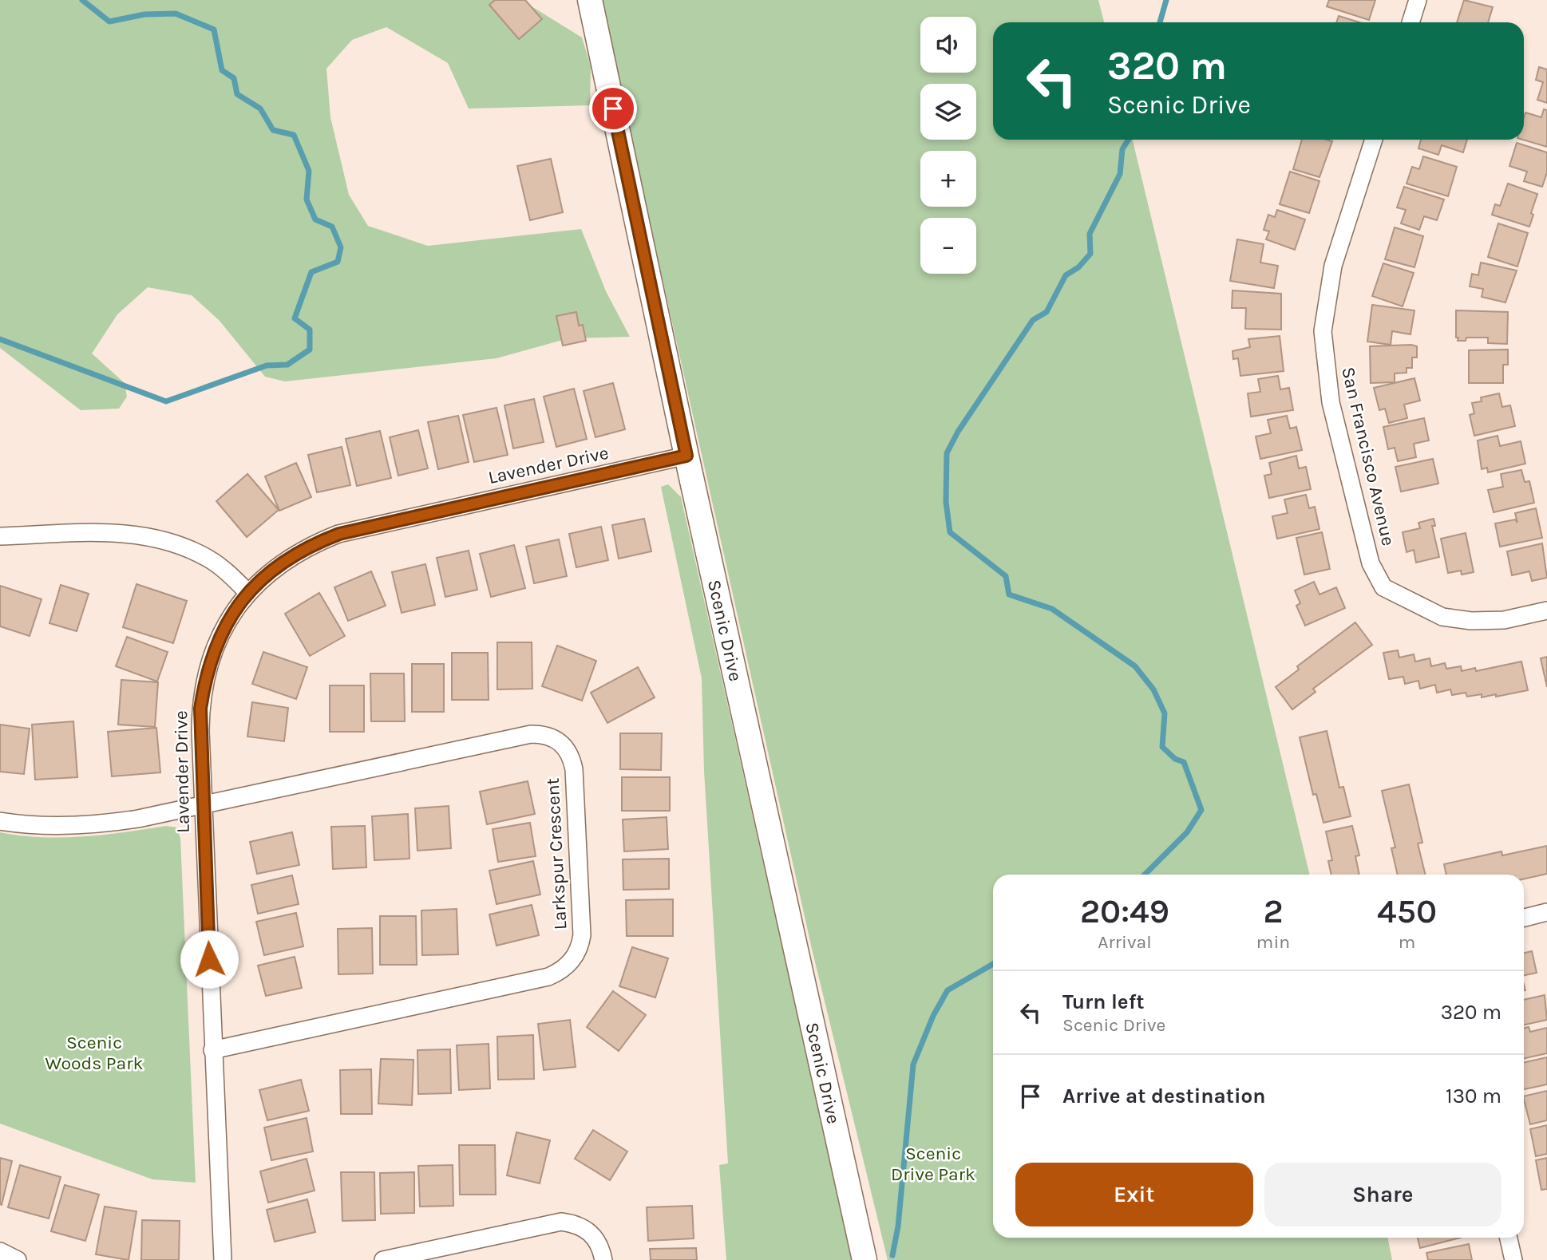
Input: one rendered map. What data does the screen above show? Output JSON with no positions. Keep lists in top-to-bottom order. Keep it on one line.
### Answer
{"streets":{"street":["San Francisco Avenue","Lavender Drive","Scenic Drive","Larkspur Crescent"]},"crossings":[["Lavender Drive","Scenic Drive"],["Lavender Drive","Larkspur Crescent"]],"parks":["Scenic Woods Park","Scenic Drive Park"],"page":{"map_buttons":["+","−"],"turn":["320 m","Scenic Drive"],"eta":["20:49","Arrival","2","min","450","m"],"list":[{"name":"Turn left","note":"Scenic Drive","value":"320 m"},{"name":"Arrive at destination","value":"130 m"}],"buttons":["Exit","Share"]}}
